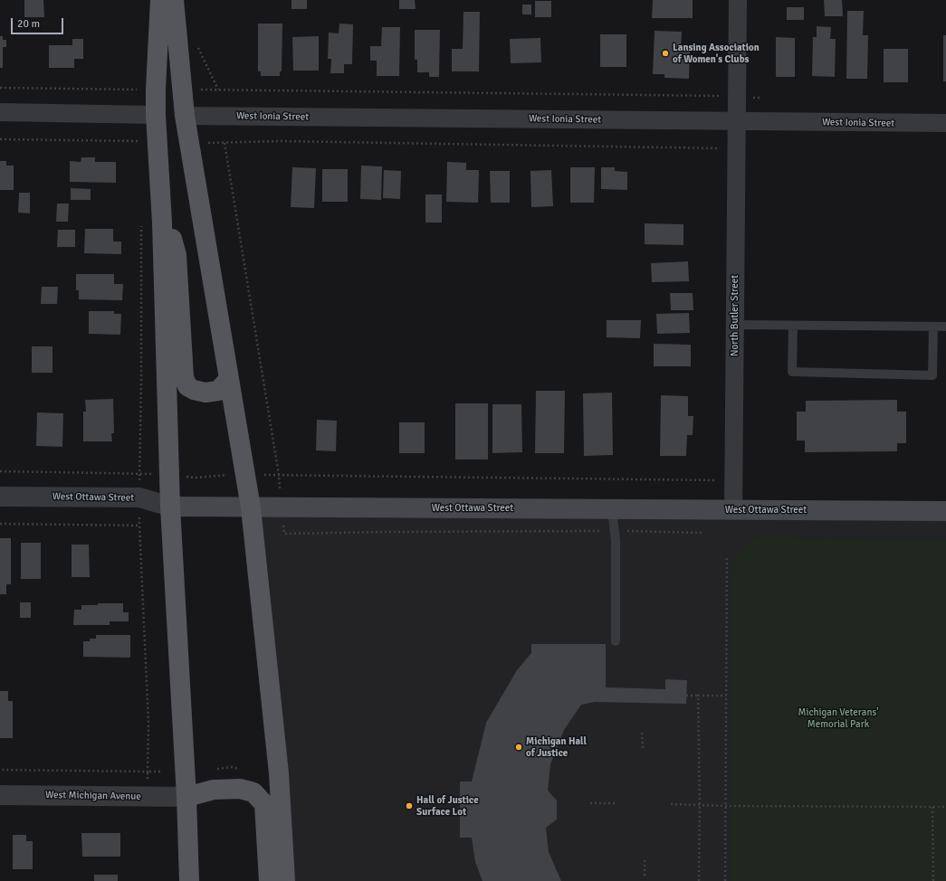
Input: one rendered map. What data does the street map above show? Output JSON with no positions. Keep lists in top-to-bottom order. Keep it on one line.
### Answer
{"streets":{"main road":["West Ottawa Street"],"street":["West Ionia Street","North Butler Street","West Michigan Avenue"]},"crossings":[["West Ionia Street","North Butler Street"],["North Butler Street","West Ottawa Street"]],"parks":["Michigan Veterans' Memorial Park"],"places":["Lansing Association of Women's Clubs","Michigan Hall of Justice","Hall of Justice Surface Lot"],"scale_bar":"20 m"}
